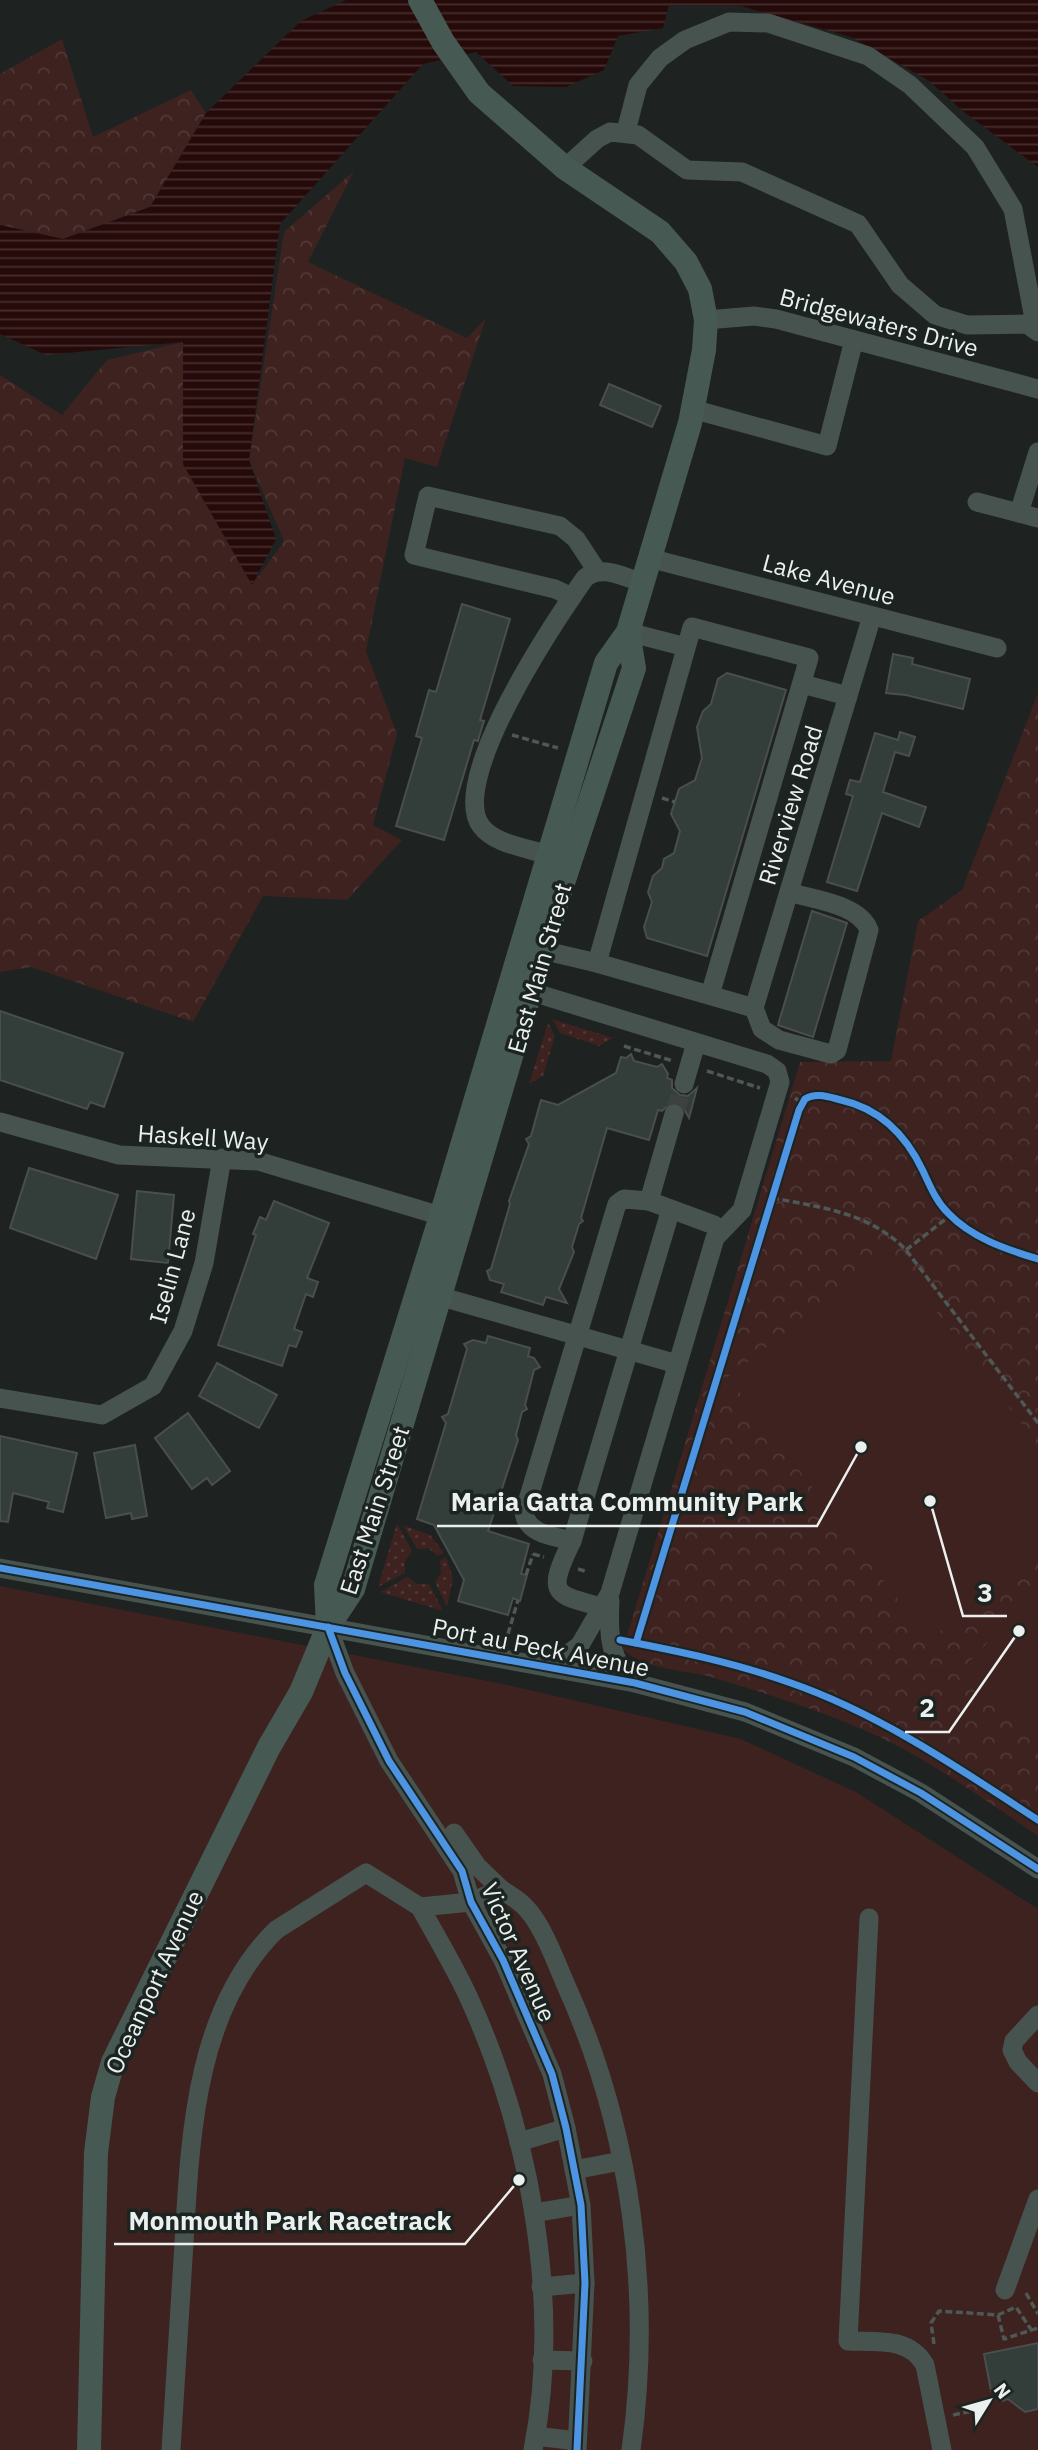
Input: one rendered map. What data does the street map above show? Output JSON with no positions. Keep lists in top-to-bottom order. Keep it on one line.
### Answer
{"streets":{"main road":["East Main Street","Oceanport Avenue"],"street":["Bridgewaters Drive","Lake Avenue","Riverview Road","Haskell Way","Iselin Lane","Port au Peck Avenue","Victor Avenue"]},"crossings":[["Bridgewaters Drive","East Main Street"],["Lake Avenue","Riverview Road"],["Lake Avenue","East Main Street"],["East Main Street","Haskell Way"],["East Main Street","Port au Peck Avenue"],["East Main Street","Victor Avenue"],["East Main Street","Oceanport Avenue"],["Haskell Way","Iselin Lane"],["Port au Peck Avenue","Victor Avenue"],["Port au Peck Avenue","Oceanport Avenue"],["Victor Avenue","Oceanport Avenue"]],"places":["Maria Gatta Community Park","3","2","Monmouth Park Racetrack"],"north":"top right"}
